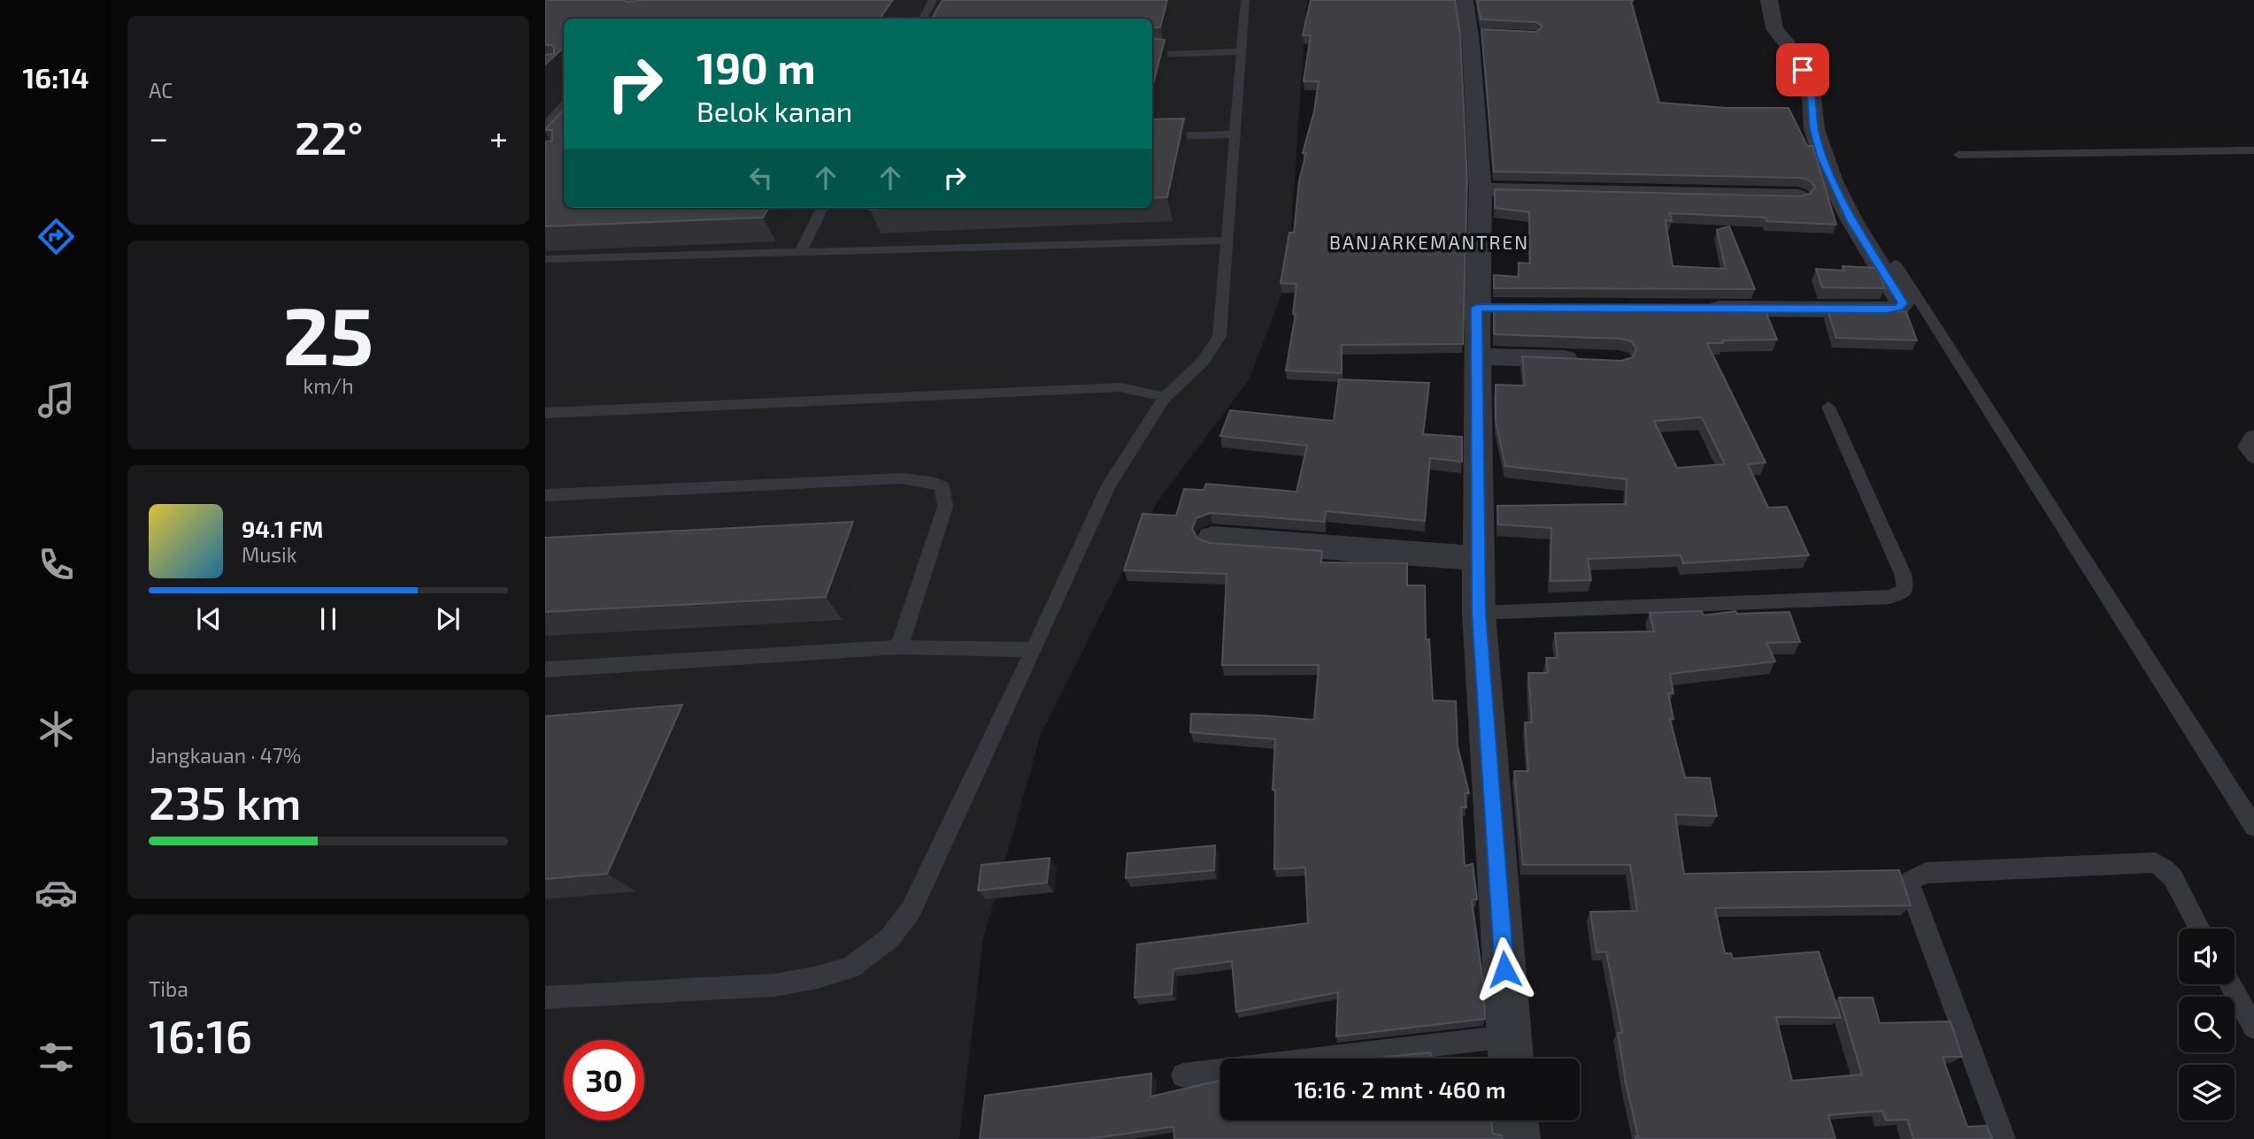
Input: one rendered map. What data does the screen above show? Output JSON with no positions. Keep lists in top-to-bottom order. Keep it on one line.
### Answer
{"districts":["BANJARKEMANTREN"],"page":{"tabs":"16:14","tile":["AC",["25","km/h"],["Jangkauan · 47%","235 km"],["Tiba","16:16"]],"turn":["190 m","Belok kanan"],"heat":["−","22°","+"],"song":["94.1 FM","Musik"],"limit":"30","trip":"16:16 · 2 mnt · 460 m"}}
